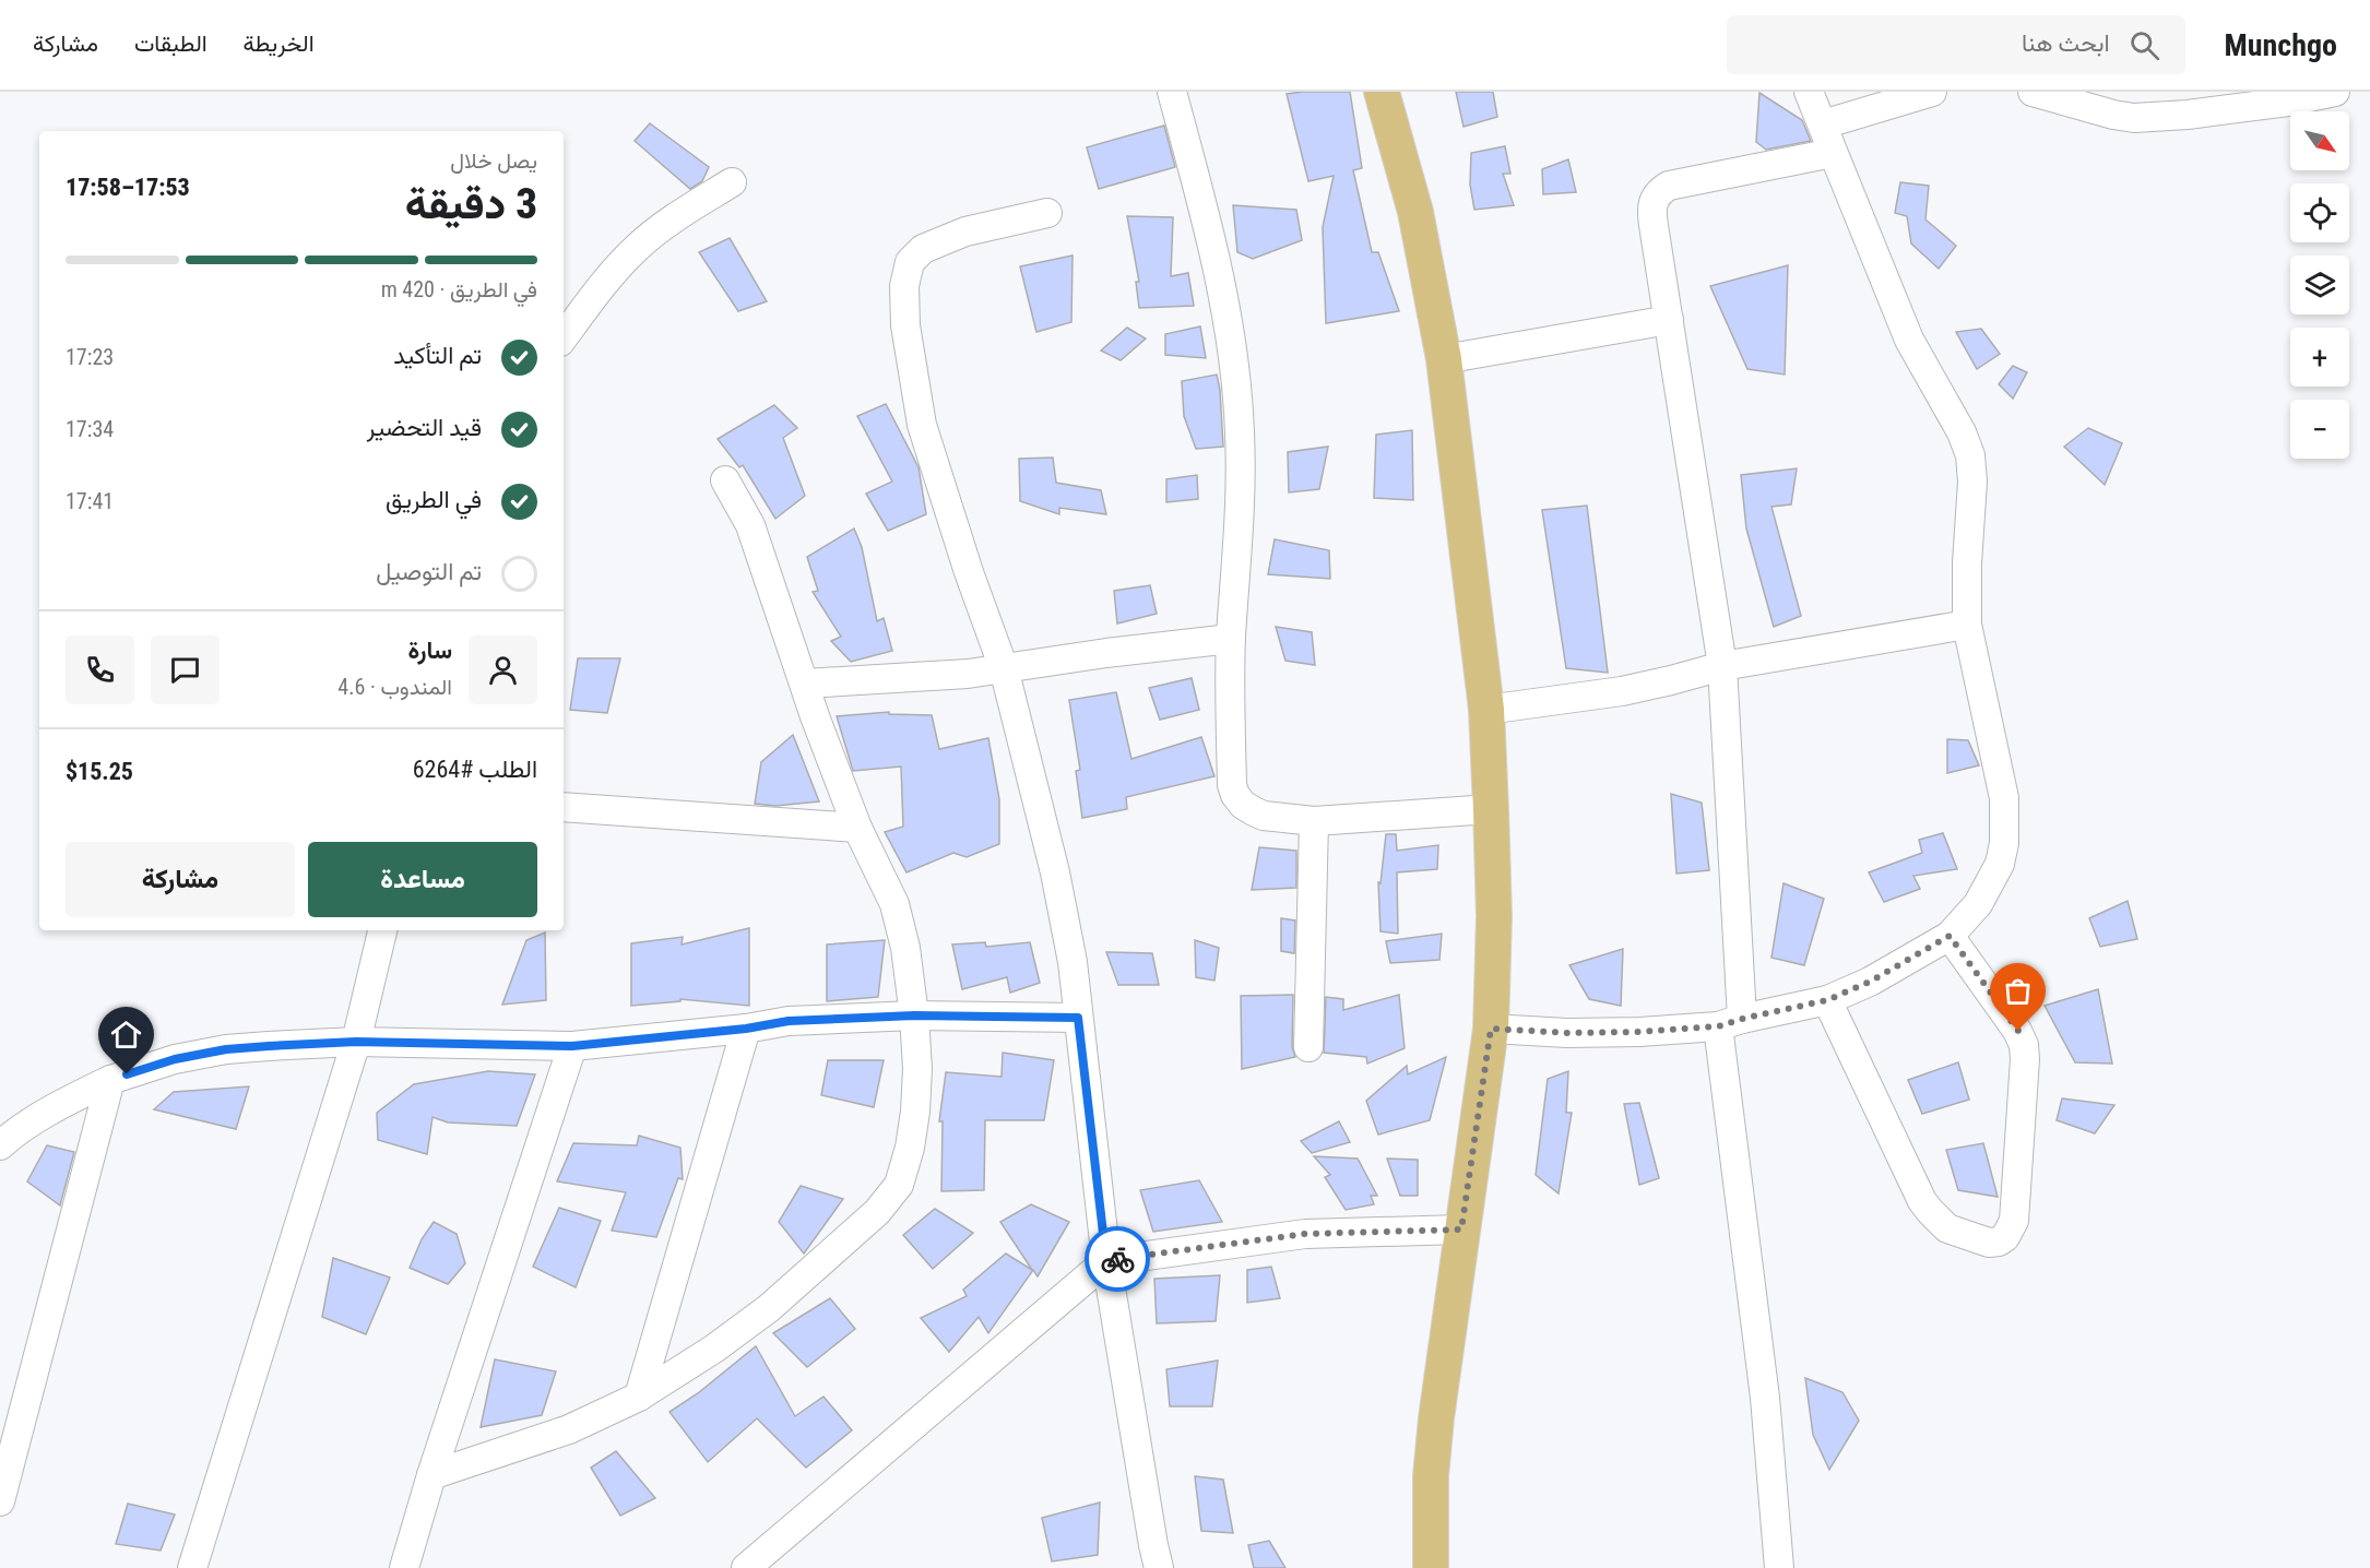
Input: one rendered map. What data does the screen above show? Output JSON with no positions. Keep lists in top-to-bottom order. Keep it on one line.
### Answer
{"north":"bottom right","page":{"header":"Munchgo","search":"ابحث هنا","nav":["الخريطة","الطبقات","مشاركة"],"map_buttons":["+","−"],"heading":["3 دقيقة","يصل خلال","17:53–17:58"],"panel":["سارة","المندوب · 4.6","الطلب #6264","$15.25"],"bar":"في الطريق · 420 m","list":[["تم التأكيد","17:23"],["قيد التحضير","17:34"],["في الطريق","17:41"],"تم التوصيل"],"buttons":["مساعدة","مشاركة"]}}
